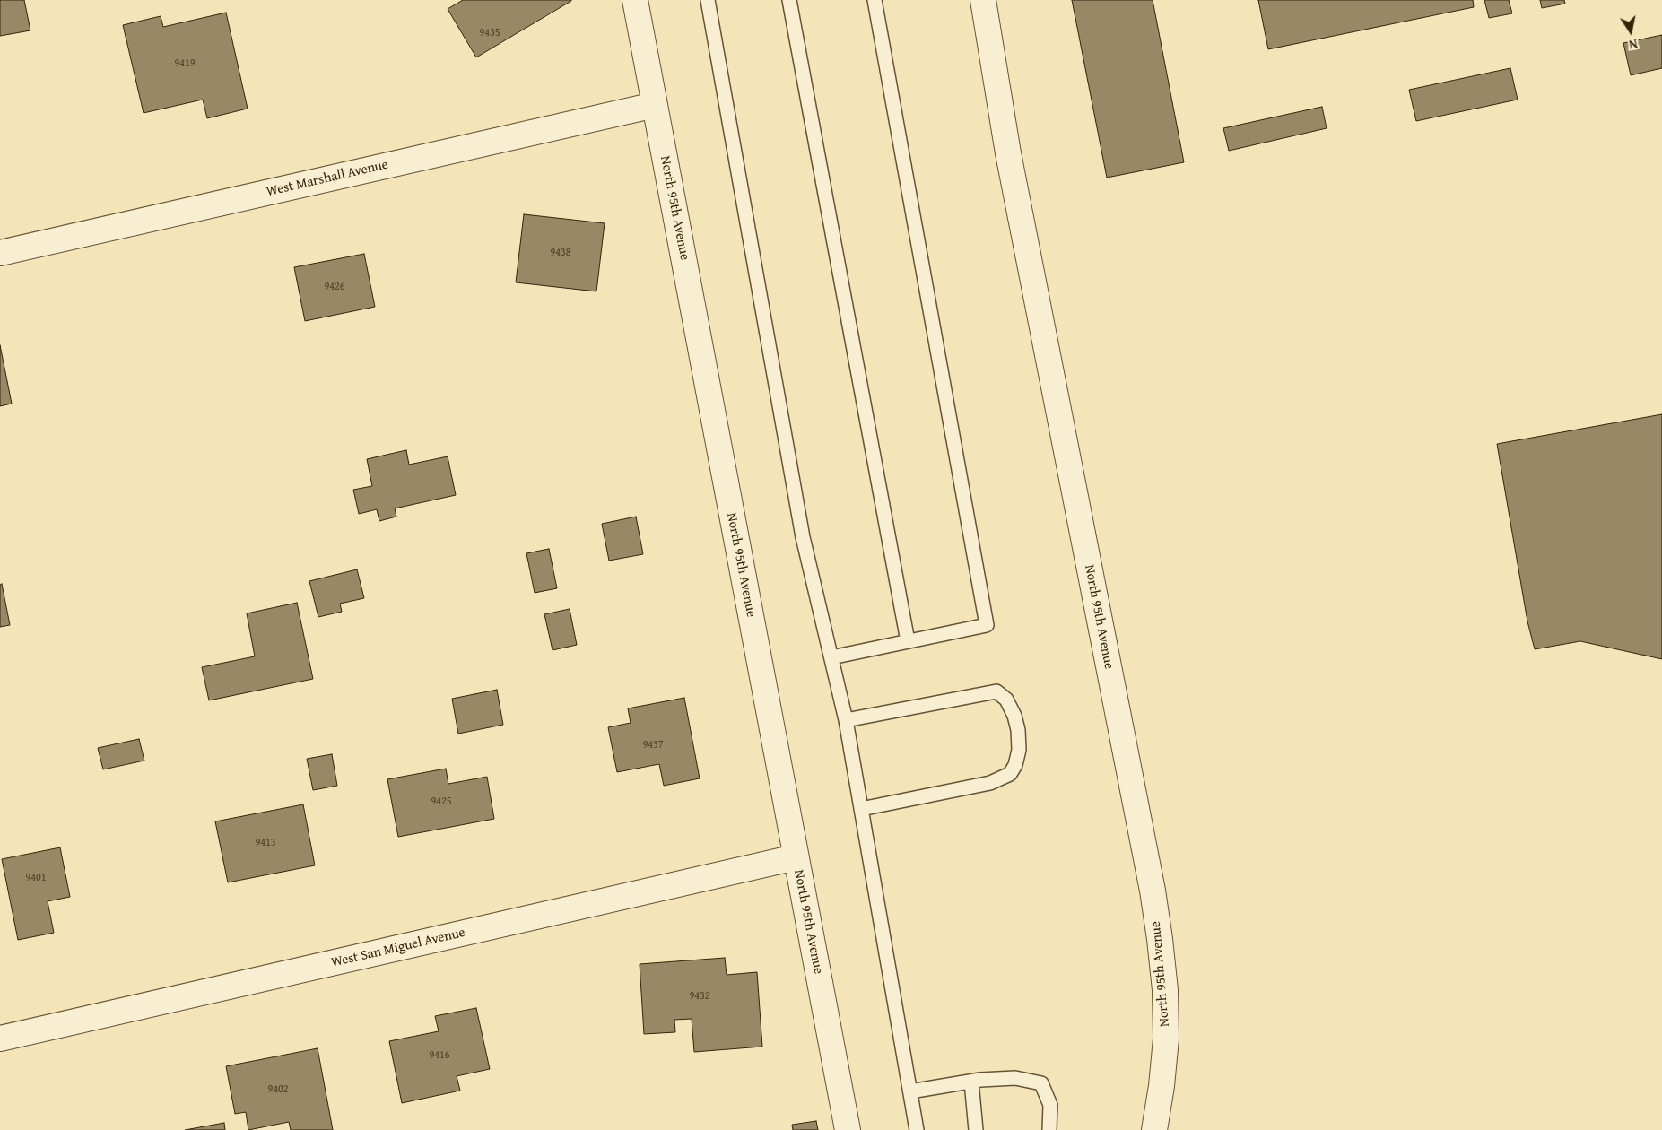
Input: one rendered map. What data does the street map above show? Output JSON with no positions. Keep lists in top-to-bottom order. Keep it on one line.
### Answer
{"streets":{"street":["West Marshall Avenue","North 95th Avenue","West San Miguel Avenue"]},"crossings":[["West Marshall Avenue","North 95th Avenue"],["North 95th Avenue","West San Miguel Avenue"]],"house_numbers":["9435","9419","9438","9426","9437","9425","9413","9401","9432","9416","9402"],"north":"bottom"}
